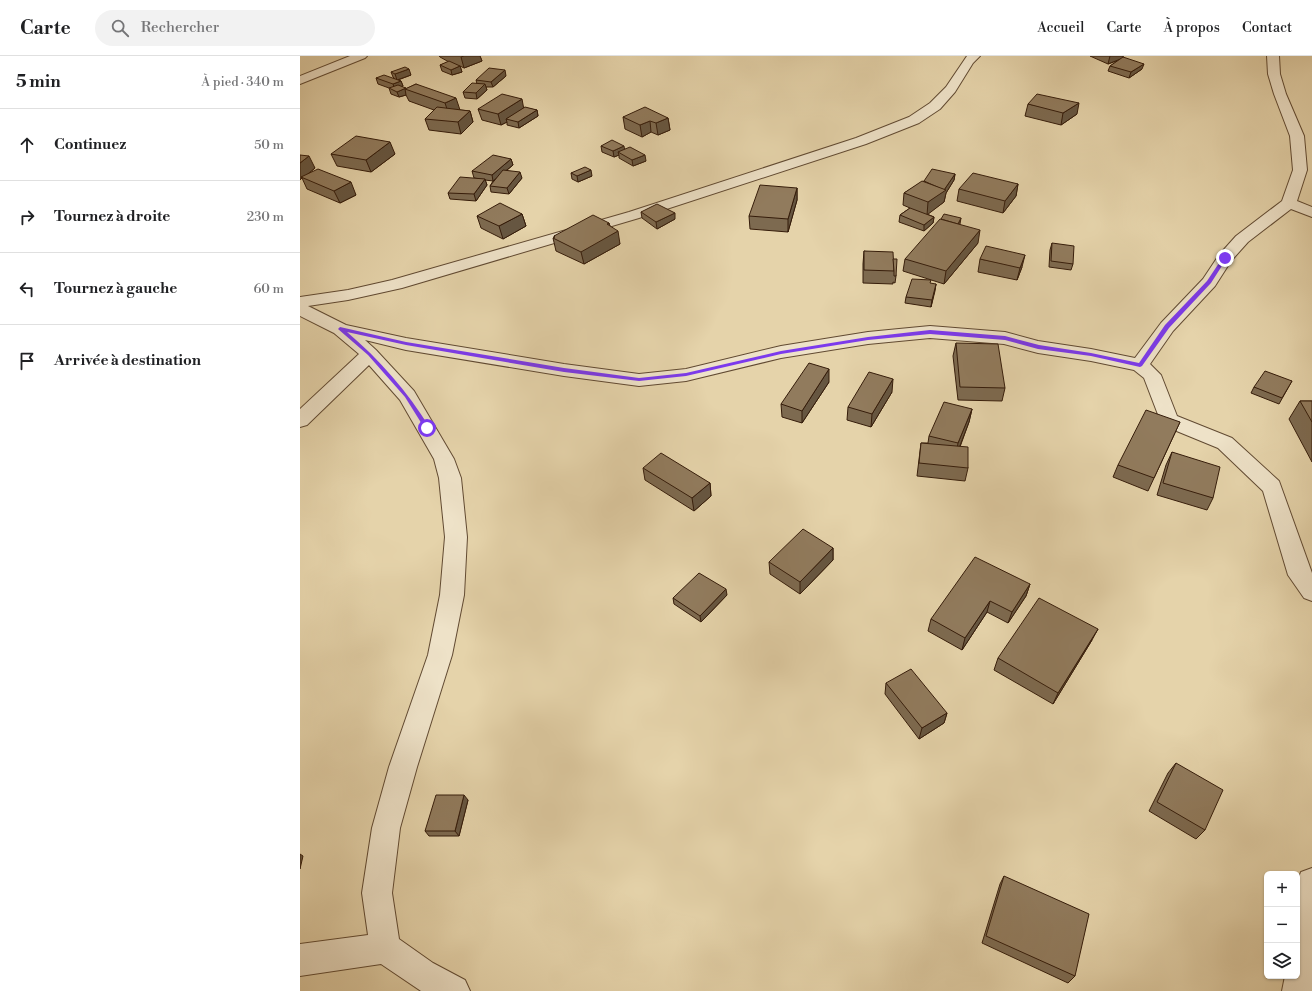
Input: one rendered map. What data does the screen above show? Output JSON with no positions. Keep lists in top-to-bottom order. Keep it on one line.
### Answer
{"page":{"header":"Carte","search":"Rechercher","nav":["Accueil","Carte","À propos","Contact"],"heading":["5 min","À pied · 340 m"],"list":[["Continuez","50 m"],["Tournez à droite","230 m"],["Tournez à gauche","60 m"],"Arrivée à destination"],"map_buttons":["+","−"]}}
